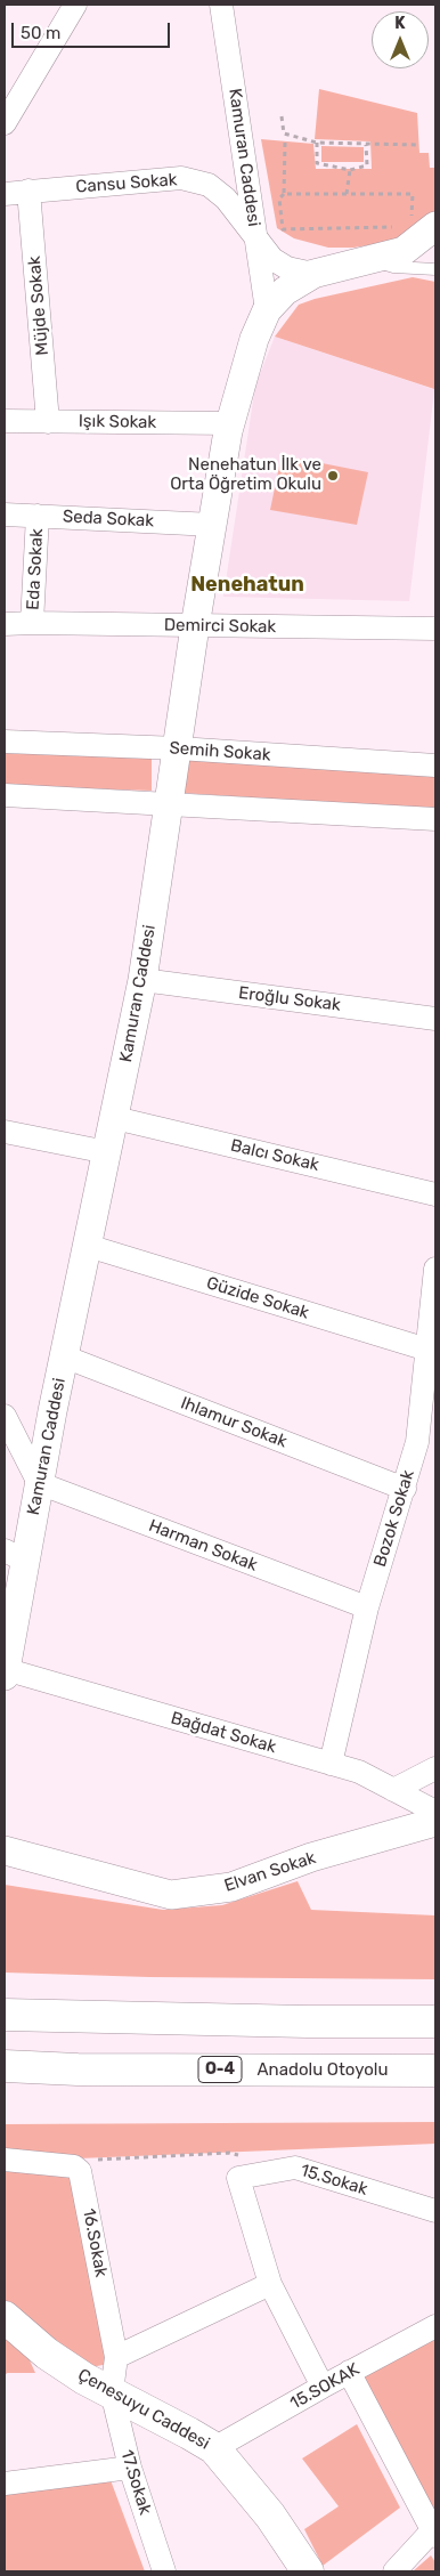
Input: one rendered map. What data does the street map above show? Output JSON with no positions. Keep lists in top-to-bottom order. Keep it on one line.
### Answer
{"streets":{"main road":["O-4","Anadolu Otoyolu","Çenesuyu Caddesi"],"street":["Kamuran Caddesi","Cansu Sokak","Müjde Sokak","Işık Sokak","Seda Sokak","Eda Sokak","Demirci Sokak","Semih Sokak","Eroğlu Sokak","Balcı Sokak","Güzide Sokak","Ihlamur Sokak","Bozok Sokak","Harman Sokak","Bağdat Sokak","Elvan Sokak","15.Sokak","16.Sokak","15.SOKAK","17.Sokak"]},"crossings":[["Kamuran Caddesi","Cansu Sokak"],["Kamuran Caddesi","Işık Sokak"],["Kamuran Caddesi","Seda Sokak"],["Kamuran Caddesi","Demirci Sokak"],["Kamuran Caddesi","Semih Sokak"],["Kamuran Caddesi","Eroğlu Sokak"],["Kamuran Caddesi","Balcı Sokak"],["Kamuran Caddesi","Güzide Sokak"],["Kamuran Caddesi","Ihlamur Sokak"],["Kamuran Caddesi","Harman Sokak"],["Kamuran Caddesi","Bağdat Sokak"],["Cansu Sokak","Müjde Sokak"],["Müjde Sokak","Işık Sokak"],["Seda Sokak","Eda Sokak"],["Eda Sokak","Demirci Sokak"],["Güzide Sokak","Bozok Sokak"],["Ihlamur Sokak","Bozok Sokak"],["Bozok Sokak","Harman Sokak"],["Bozok Sokak","Bağdat Sokak"],["15.Sokak","15.SOKAK"],["16.Sokak","Çenesuyu Caddesi"],["16.Sokak","17.Sokak"],["15.SOKAK","Çenesuyu Caddesi"],["Çenesuyu Caddesi","17.Sokak"]],"districts":["Nenehatun"],"places":["Nenehatun İlk ve Orta Öğretim Okulu"],"scale_bar":"50 m","north":"top"}
